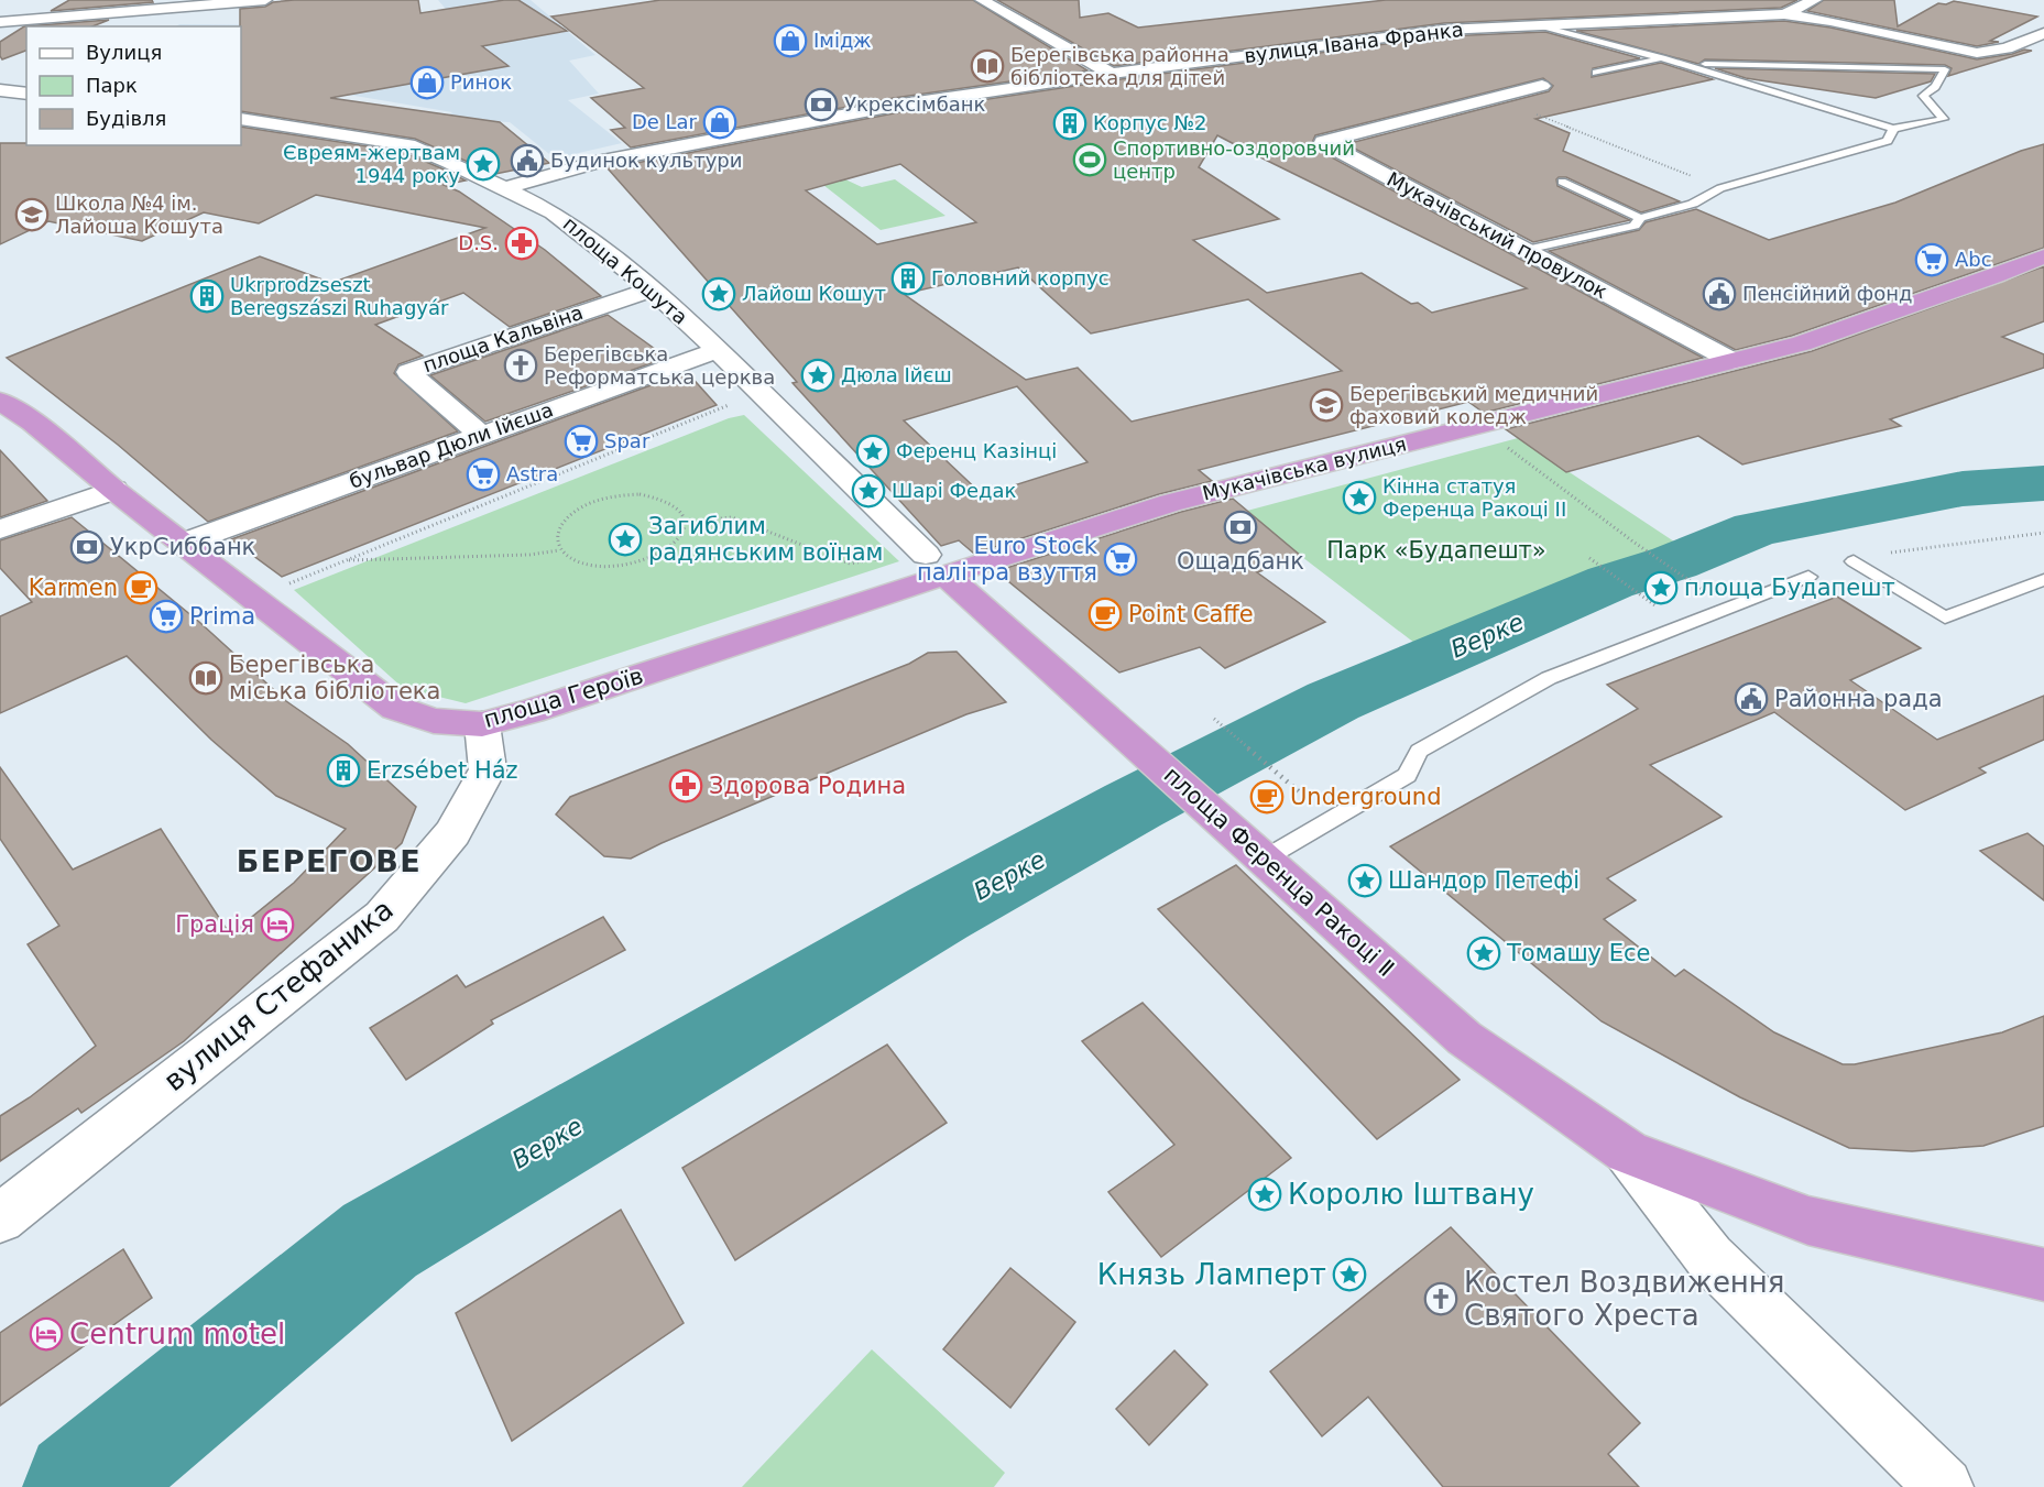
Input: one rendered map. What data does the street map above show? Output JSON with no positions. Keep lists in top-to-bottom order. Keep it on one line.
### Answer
{"streets":{"highway":["Мукачівська вулиця","площа Героїв","площа Ференца Ракоці Ⅱ"],"street":["вулиця Івана Франка","Мукачівський провулок","площа Кошута","площа Кальвіна","бульвар Дюли Ійєша","вулиця Стефаника"]},"crossings":[["вулиця Івана Франка","площа Кошута"],["Мукачівський провулок","Мукачівська вулиця"],["площа Кошута","площа Кальвіна"],["площа Кошута","бульвар Дюли Ійєша"],["площа Кальвіна","бульвар Дюли Ійєша"],["бульвар Дюли Ійєша","площа Героїв"],["Мукачівська вулиця","площа Героїв"],["Мукачівська вулиця","площа Ференца Ракоці Ⅱ"],["площа Героїв","площа Ференца Ракоці Ⅱ"],["площа Героїв","вулиця Стефаника"]],"districts":["БЕРЕГОВЕ"],"water":["Верке"],"parks":["Парк «Будапешт»"],"places":{"shop":["Імідж","Ринок","De Lar"],"library":["Берегівська районна бібліотека для дітей","Берегівська міська бібліотека"],"bank":["Укрексімбанк","Ощадбанк","УкрСиббанк"],"building":["Корпус №2","Головний корпус","Ukrprodzseszt Beregszászi Ruhagyár","Erzsébet Ház"],"sports":["Спортивно-оздоровчий центр"],"public building":["Будинок культури","Пенсійний фонд","Районна рада"],"place":["Євреям-жертвам 1944 року","Лайош Кошут","Дюла Ійєш","Ференц Казінці","Шарі Федак","Кінна статуя Ференца Ракоці II","Загиблим радянським воїнам","площа Будапешт","Шандор Петефі","Томашу Есе","Королю Іштвану","Князь Ламперт"],"school or university":["Школа №4 ім. Лайоша Кошута","Берегівський медичний фаховий коледж"],"pharmacy":["D.S.","Здорова Родина"],"supermarket":["Abc","Spar","Astra","Euro Stock палітра взуття","Prima"],"church":["Берегівська Реформатська церква","Костел Воздвиження Святого Хреста"],"cafe":["Karmen","Point Caffe","Underground"],"hotel":["Грація","Centrum motel"]},"legend":["Вулиця","Парк","Будівля"]}
